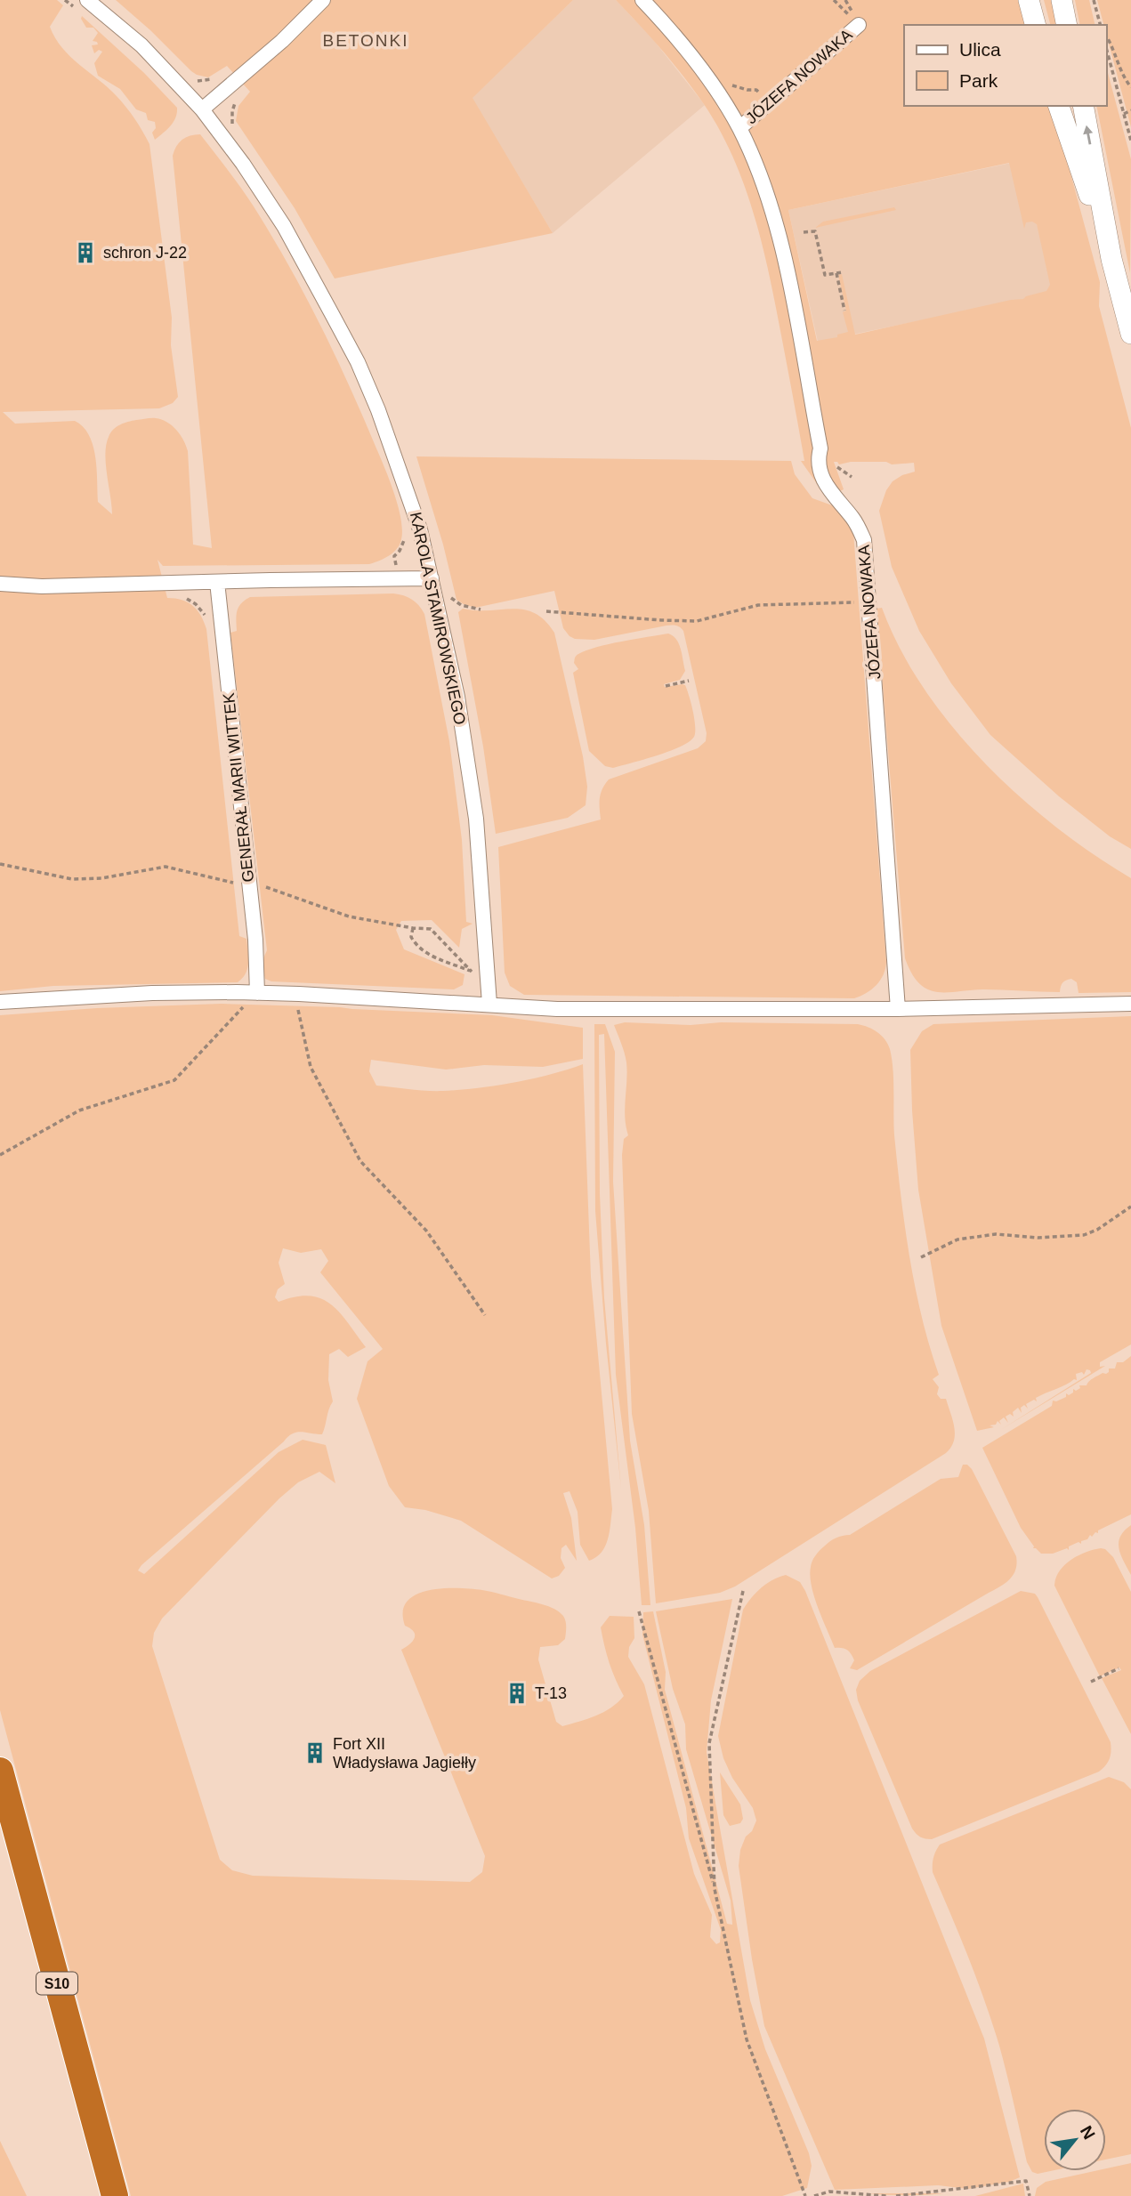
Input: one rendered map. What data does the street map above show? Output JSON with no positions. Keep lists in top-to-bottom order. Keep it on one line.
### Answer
{"streets":{"highway":["S10"],"street":["JÓZEFA NOWAKA","KAROLA STAMIROWSKIEGO","GENERAŁ MARII WITTEK"]},"districts":["BETONKI"],"places":{"building":["schron J-22","T-13","Fort XII Władysława Jagiełły"]},"legend":["Ulica","Park"],"north":"top right"}
